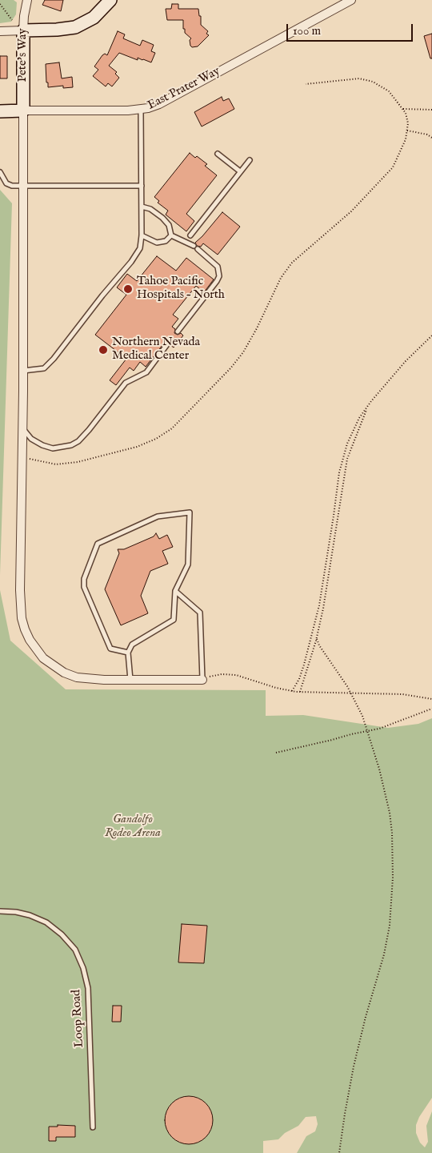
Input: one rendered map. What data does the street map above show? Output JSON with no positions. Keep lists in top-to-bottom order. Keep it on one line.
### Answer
{"streets":{"street":["Pete's Way","East Prater Way"],"lane":["Loop Road"]},"crossings":[["Pete's Way","East Prater Way"]],"parks":["Gandolfo Rodeo Arena"],"places":["Tahoe Pacific Hospitals – North","Northern Nevada Medical Center"],"scale_bar":"100 m"}
